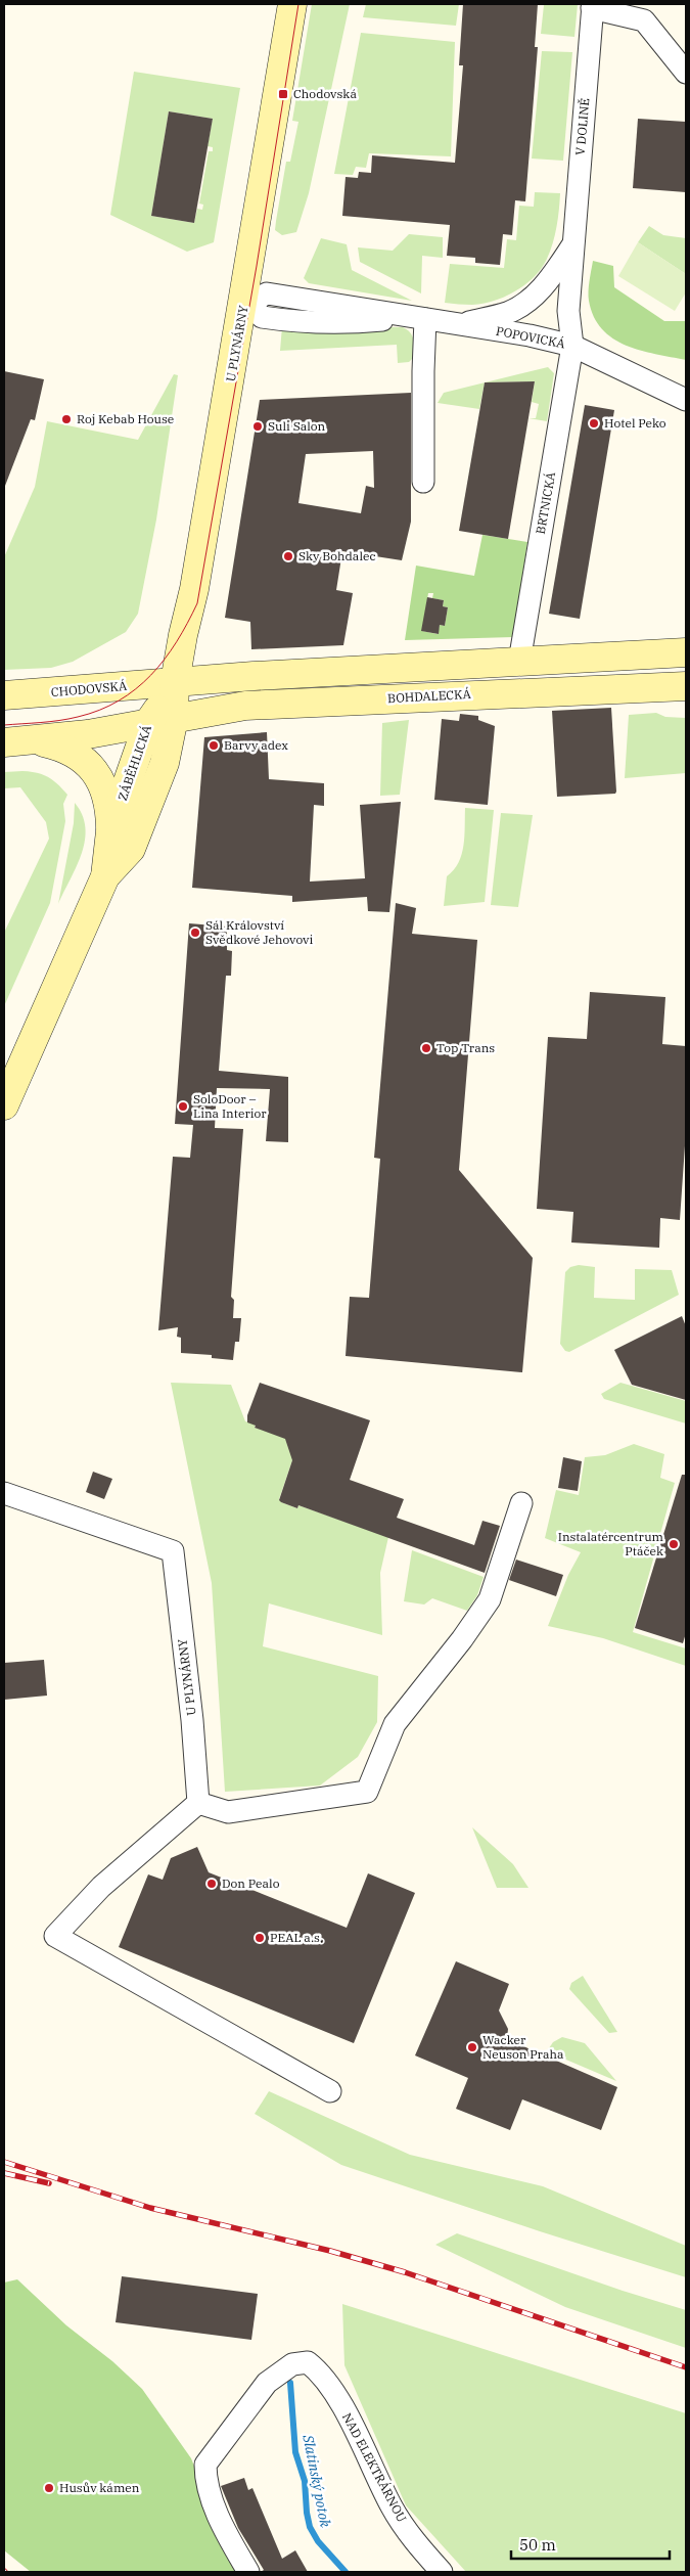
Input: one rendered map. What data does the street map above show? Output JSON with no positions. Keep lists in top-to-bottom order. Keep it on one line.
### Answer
{"streets":{"street":["V DOLINĚ","POPOVICKÁ","U PLYNÁRNY","BRTNICKÁ","CHODOVSKÁ","BOHDALECKÁ","ZÁBĚHLICKÁ","NAD ELEKTRÁRNOU"]},"crossings":[["V DOLINĚ","POPOVICKÁ"],["V DOLINĚ","BRTNICKÁ"],["POPOVICKÁ","U PLYNÁRNY"],["POPOVICKÁ","BRTNICKÁ"],["U PLYNÁRNY","CHODOVSKÁ"],["U PLYNÁRNY","ZÁBĚHLICKÁ"],["CHODOVSKÁ","ZÁBĚHLICKÁ"],["BOHDALECKÁ","ZÁBĚHLICKÁ"]],"water":["Slatinský potok"],"places":{"transit":["Chodovská"],"other":["Roj Kebab House","Hotel Peko","Suli Salon","Sky Bohdalec","Barvy adex","Sál Království Svědkové Jehovovi","Top Trans","SoloDoor – Lina Interior","Instalatércentrum Ptáček","Don Pealo","PEAL a.s.","Wacker Neuson Praha","Husův kámen"]},"scale_bar":"50 m"}
